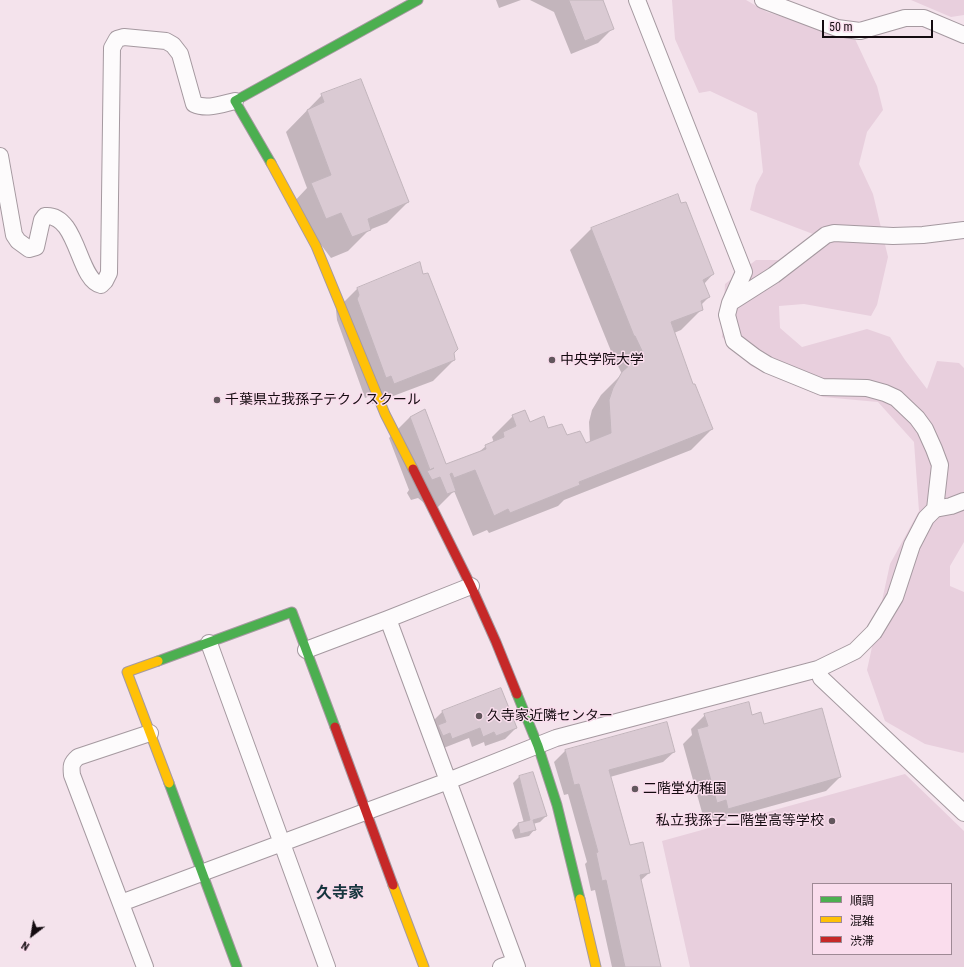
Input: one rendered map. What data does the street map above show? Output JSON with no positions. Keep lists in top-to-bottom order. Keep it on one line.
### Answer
{"districts":["久寺家"],"places":["中央学院大学","千葉県立我孫子テクノスクール","久寺家近隣センター","二階堂幼稚園","私立我孫子二階堂高等学校"],"legend":["順調","混雑","渋滞"],"scale_bar":"50 m","north":"bottom left"}
